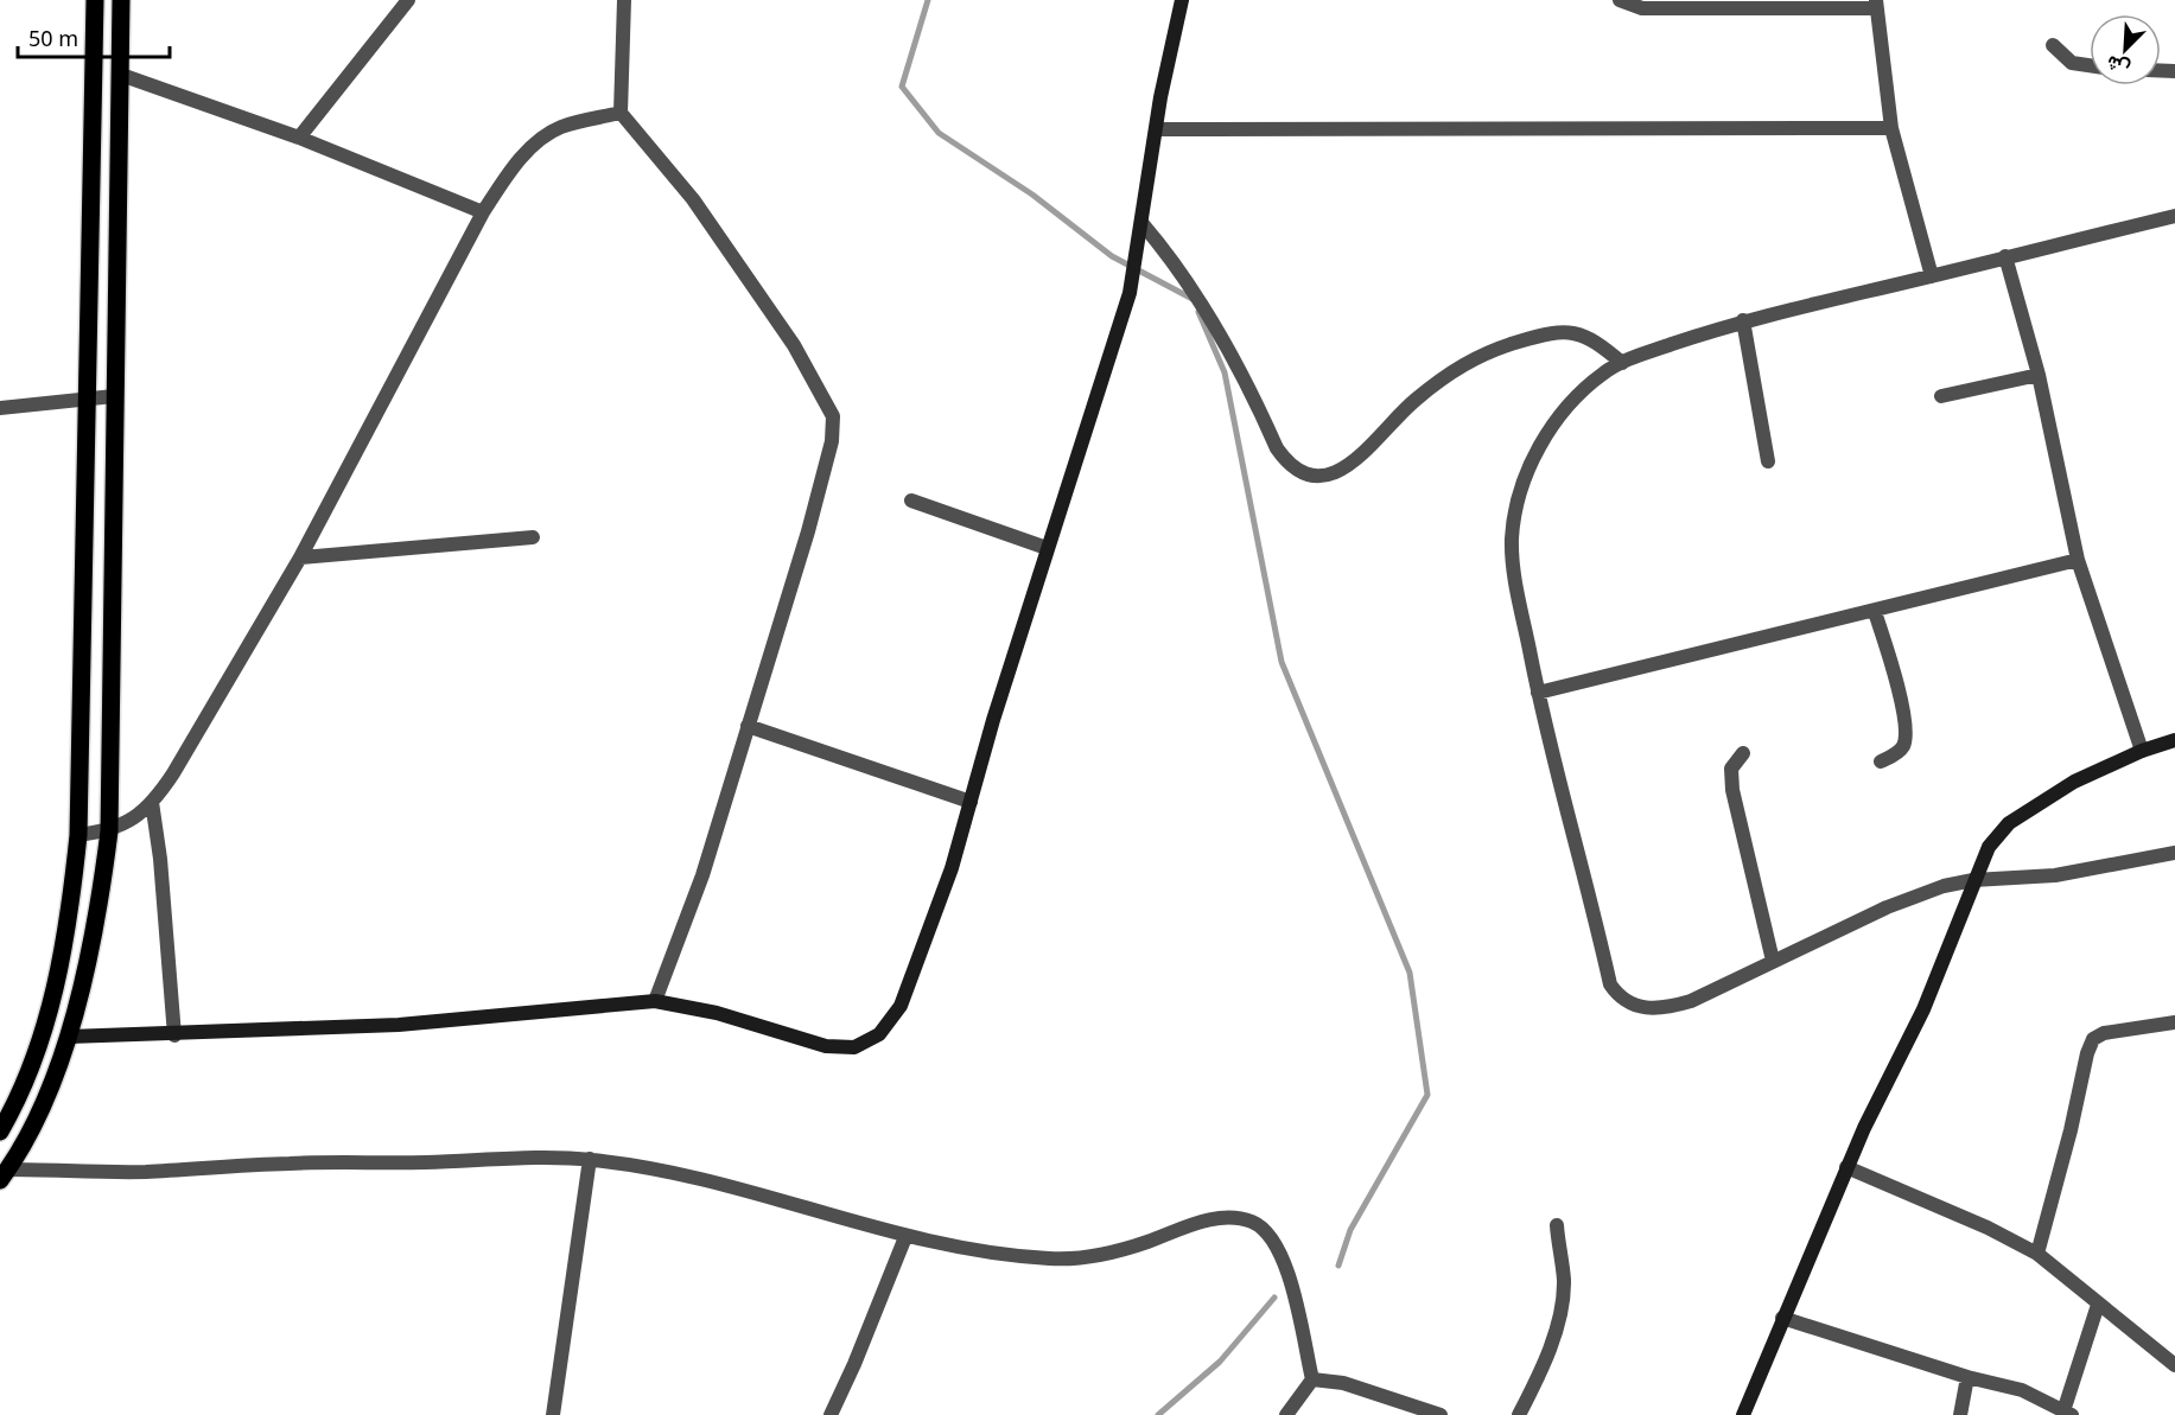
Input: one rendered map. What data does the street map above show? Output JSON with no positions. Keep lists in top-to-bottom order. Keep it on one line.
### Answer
{"scale_bar":"50 m","north":"bottom left"}
